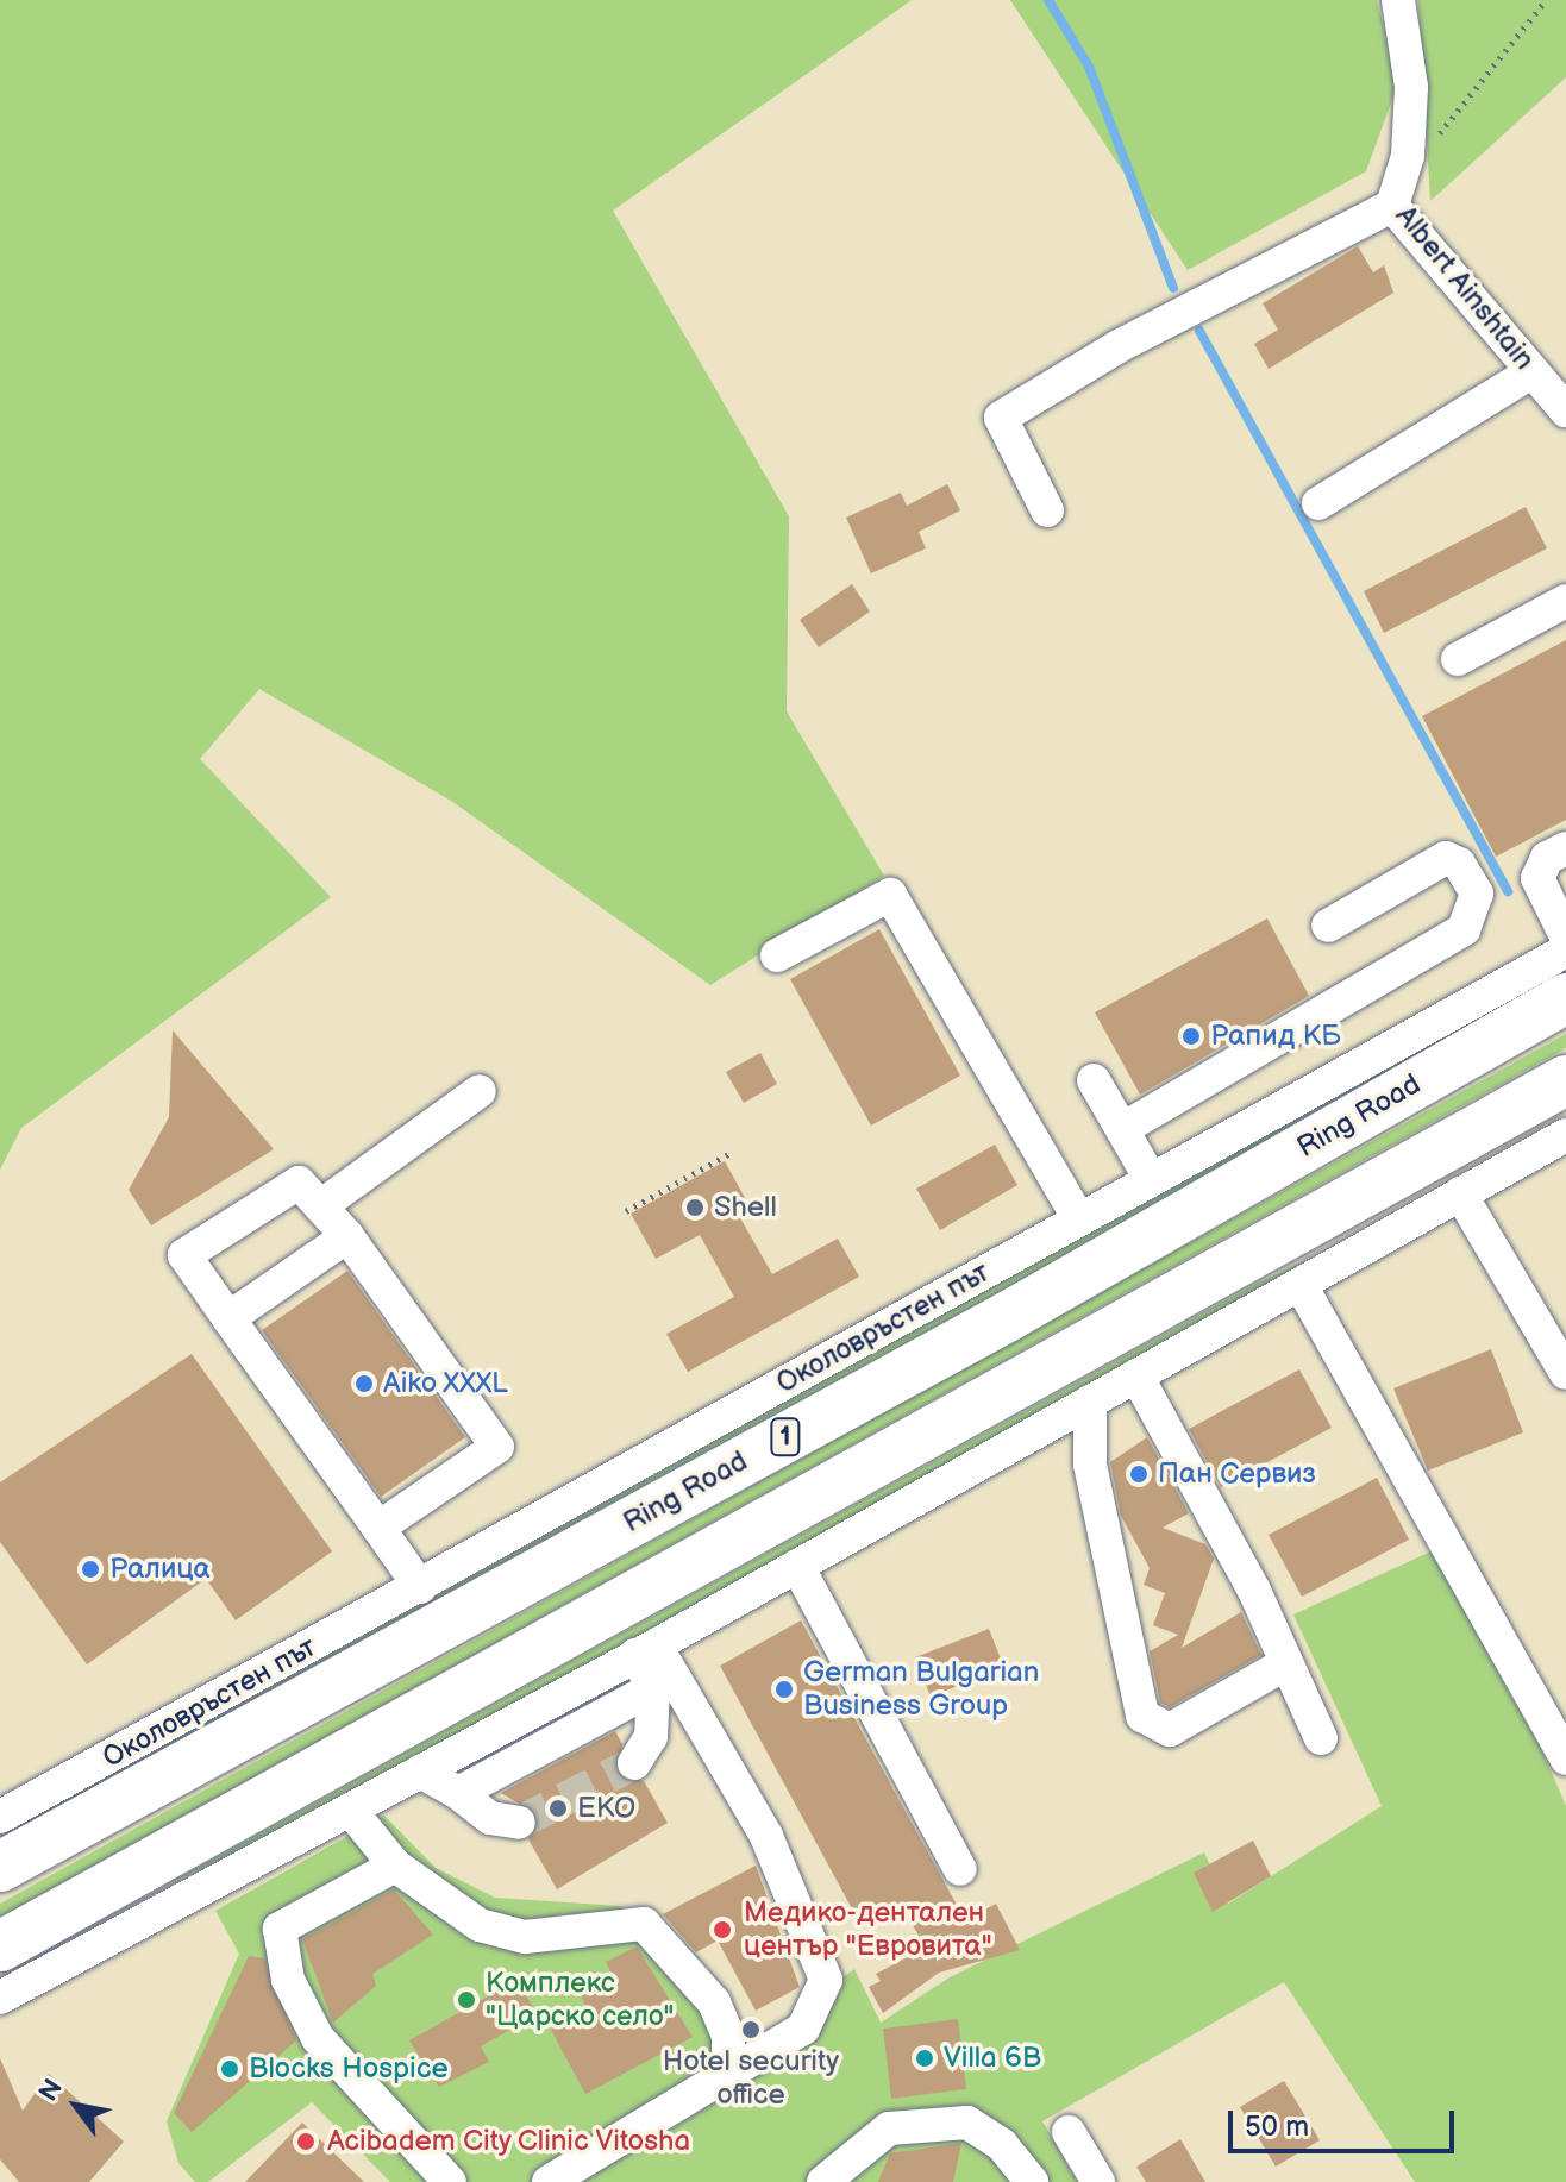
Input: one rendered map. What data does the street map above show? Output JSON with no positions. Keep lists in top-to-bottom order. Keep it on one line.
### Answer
{"streets":{"highway":["Ring Road","1"],"street":["Albert Ainshtain","Околовръстен път"]},"places":["Рапид КБ","Shell","Aiko XXXL","Пан Сервиз","Ралица","German Bulgarian Business Group","EKO","Медико-дентален център \"Евровита\"","Комплекс \"Царско село\"","Hotel security office","Villa 6B","Blocks Hospice","Acibadem City Clinic Vitosha"],"scale_bar":"50 m","north":"top left"}
